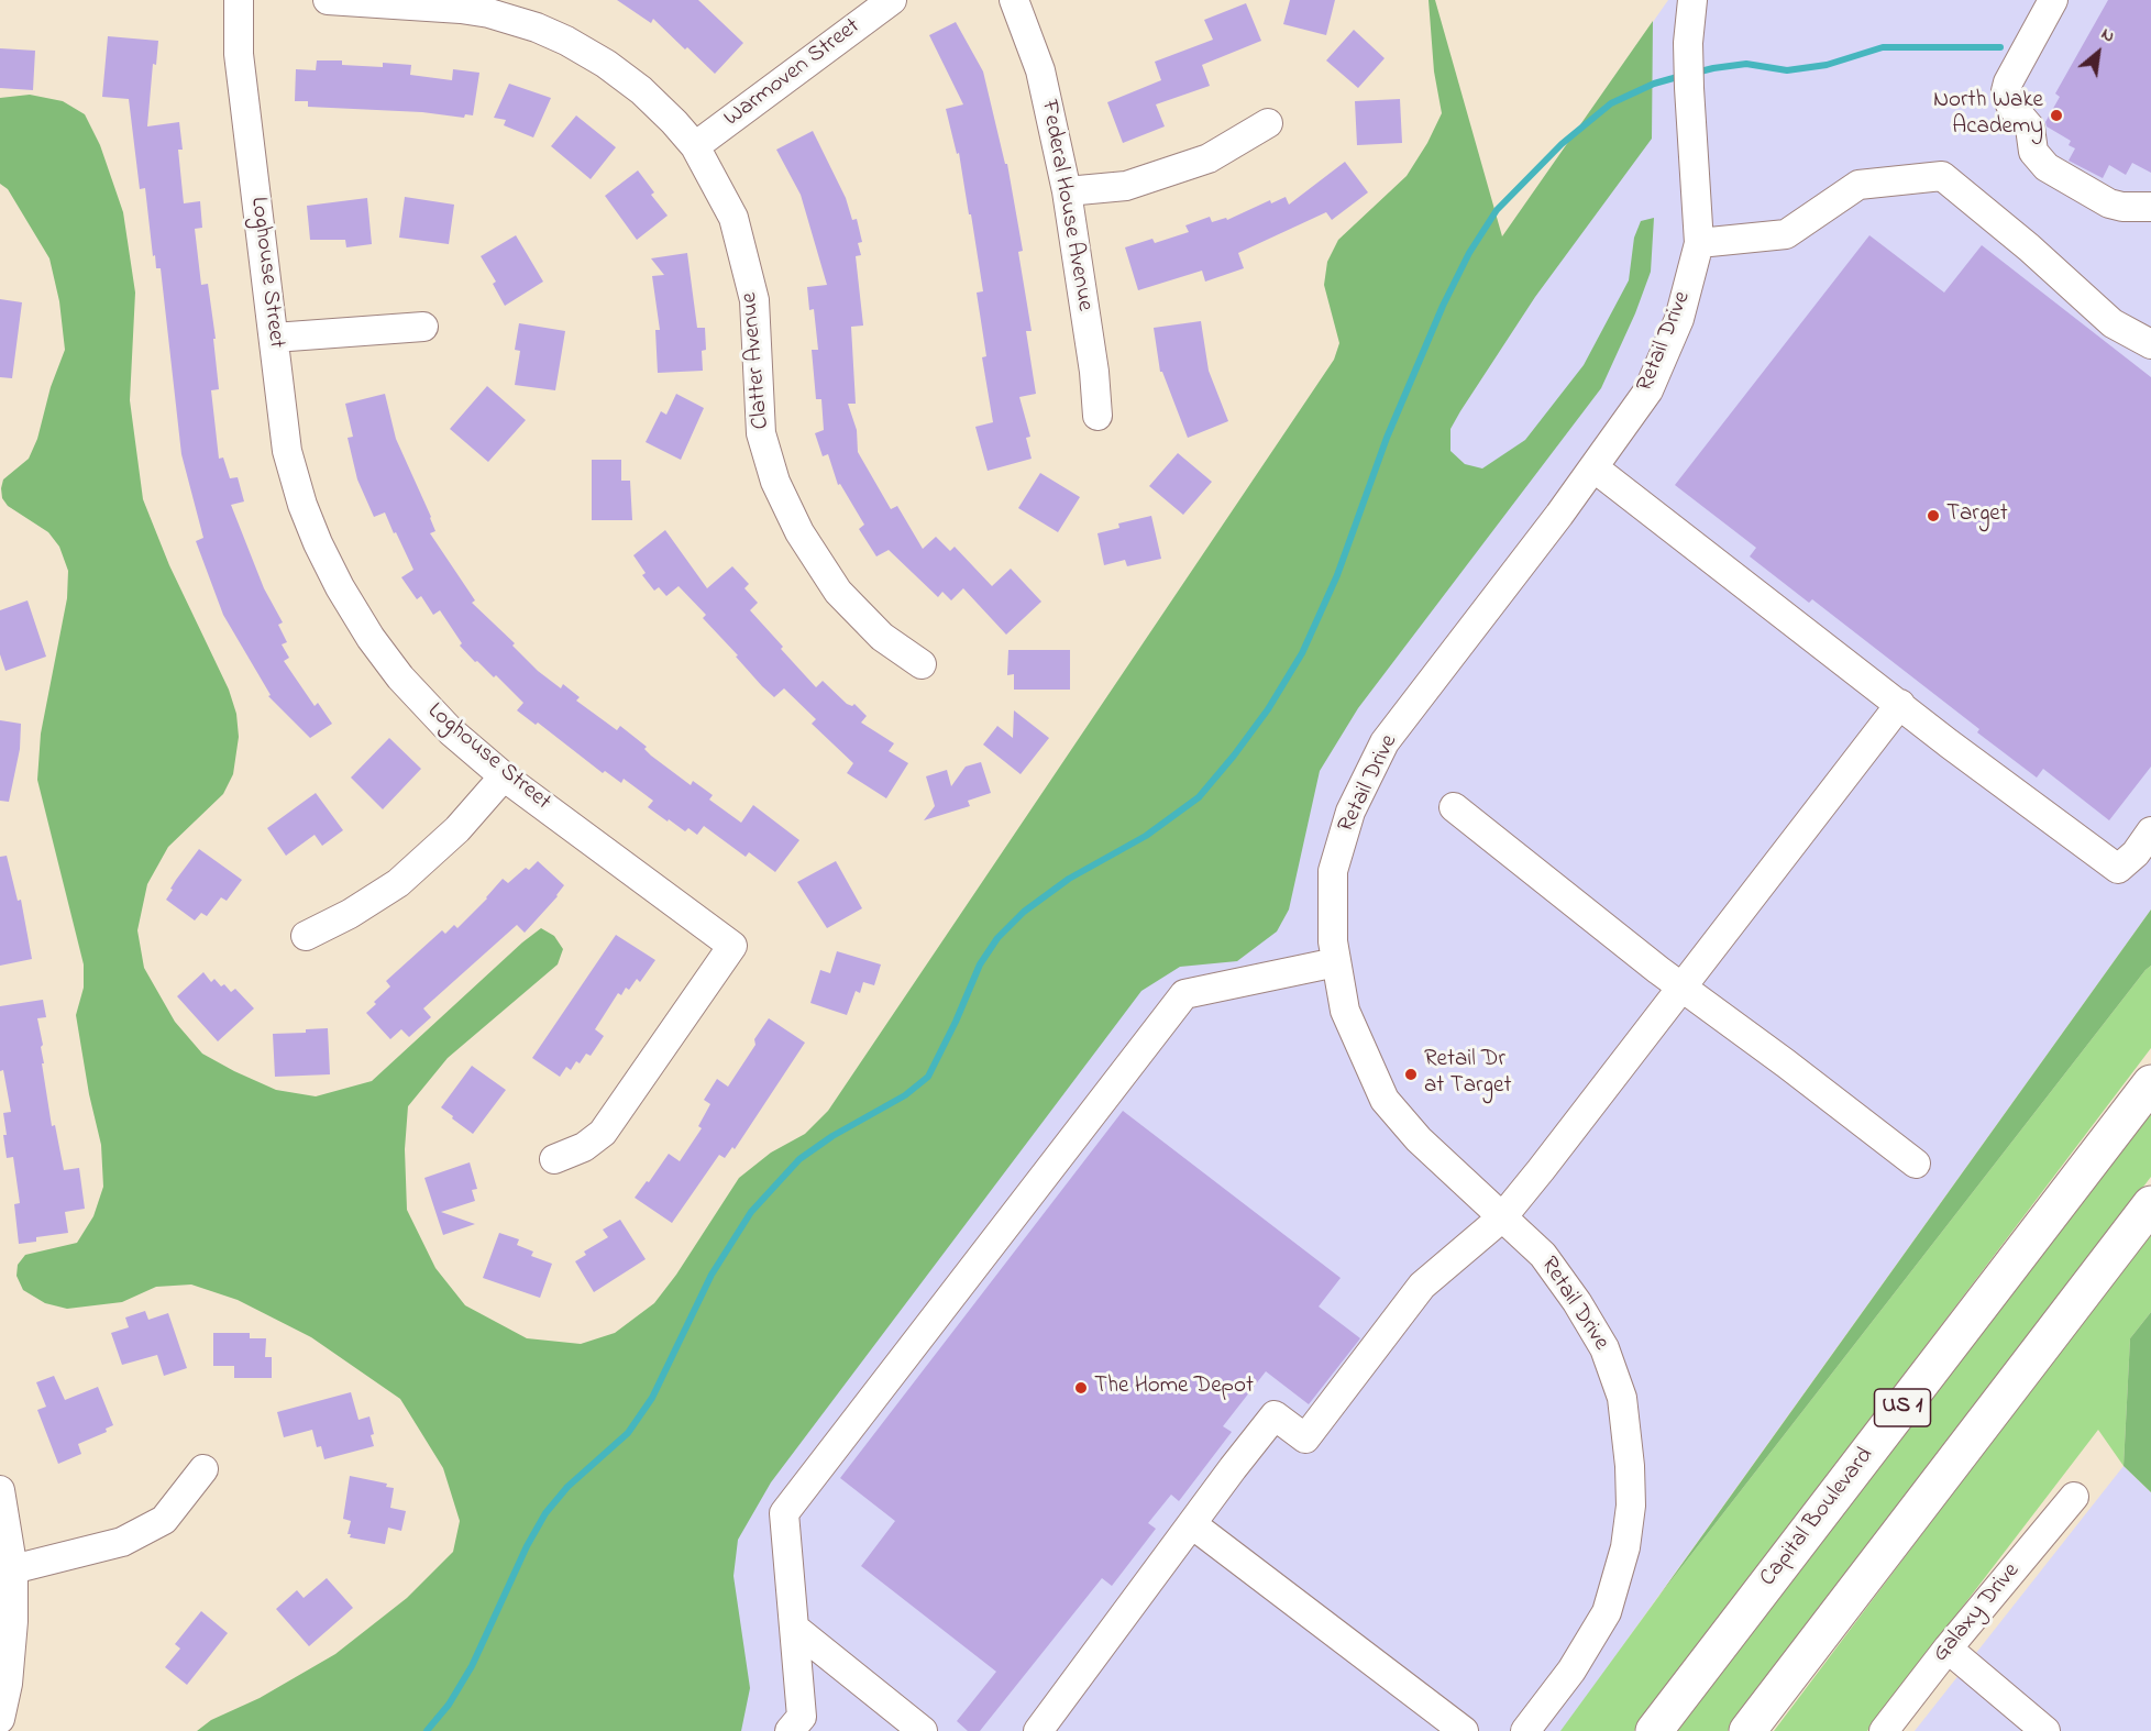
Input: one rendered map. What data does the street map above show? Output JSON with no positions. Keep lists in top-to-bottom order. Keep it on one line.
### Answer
{"streets":{"highway":["US 1","Capital Boulevard"],"street":["Warmoven Street","Federal House Avenue","Loghouse Street","Retail Drive","Clatter Avenue","Galaxy Drive"]},"crossings":[["Warmoven Street","Clatter Avenue"]],"places":["North Wake Academy","Target","Retail Dr at Target","The Home Depot"],"north":"top right"}
